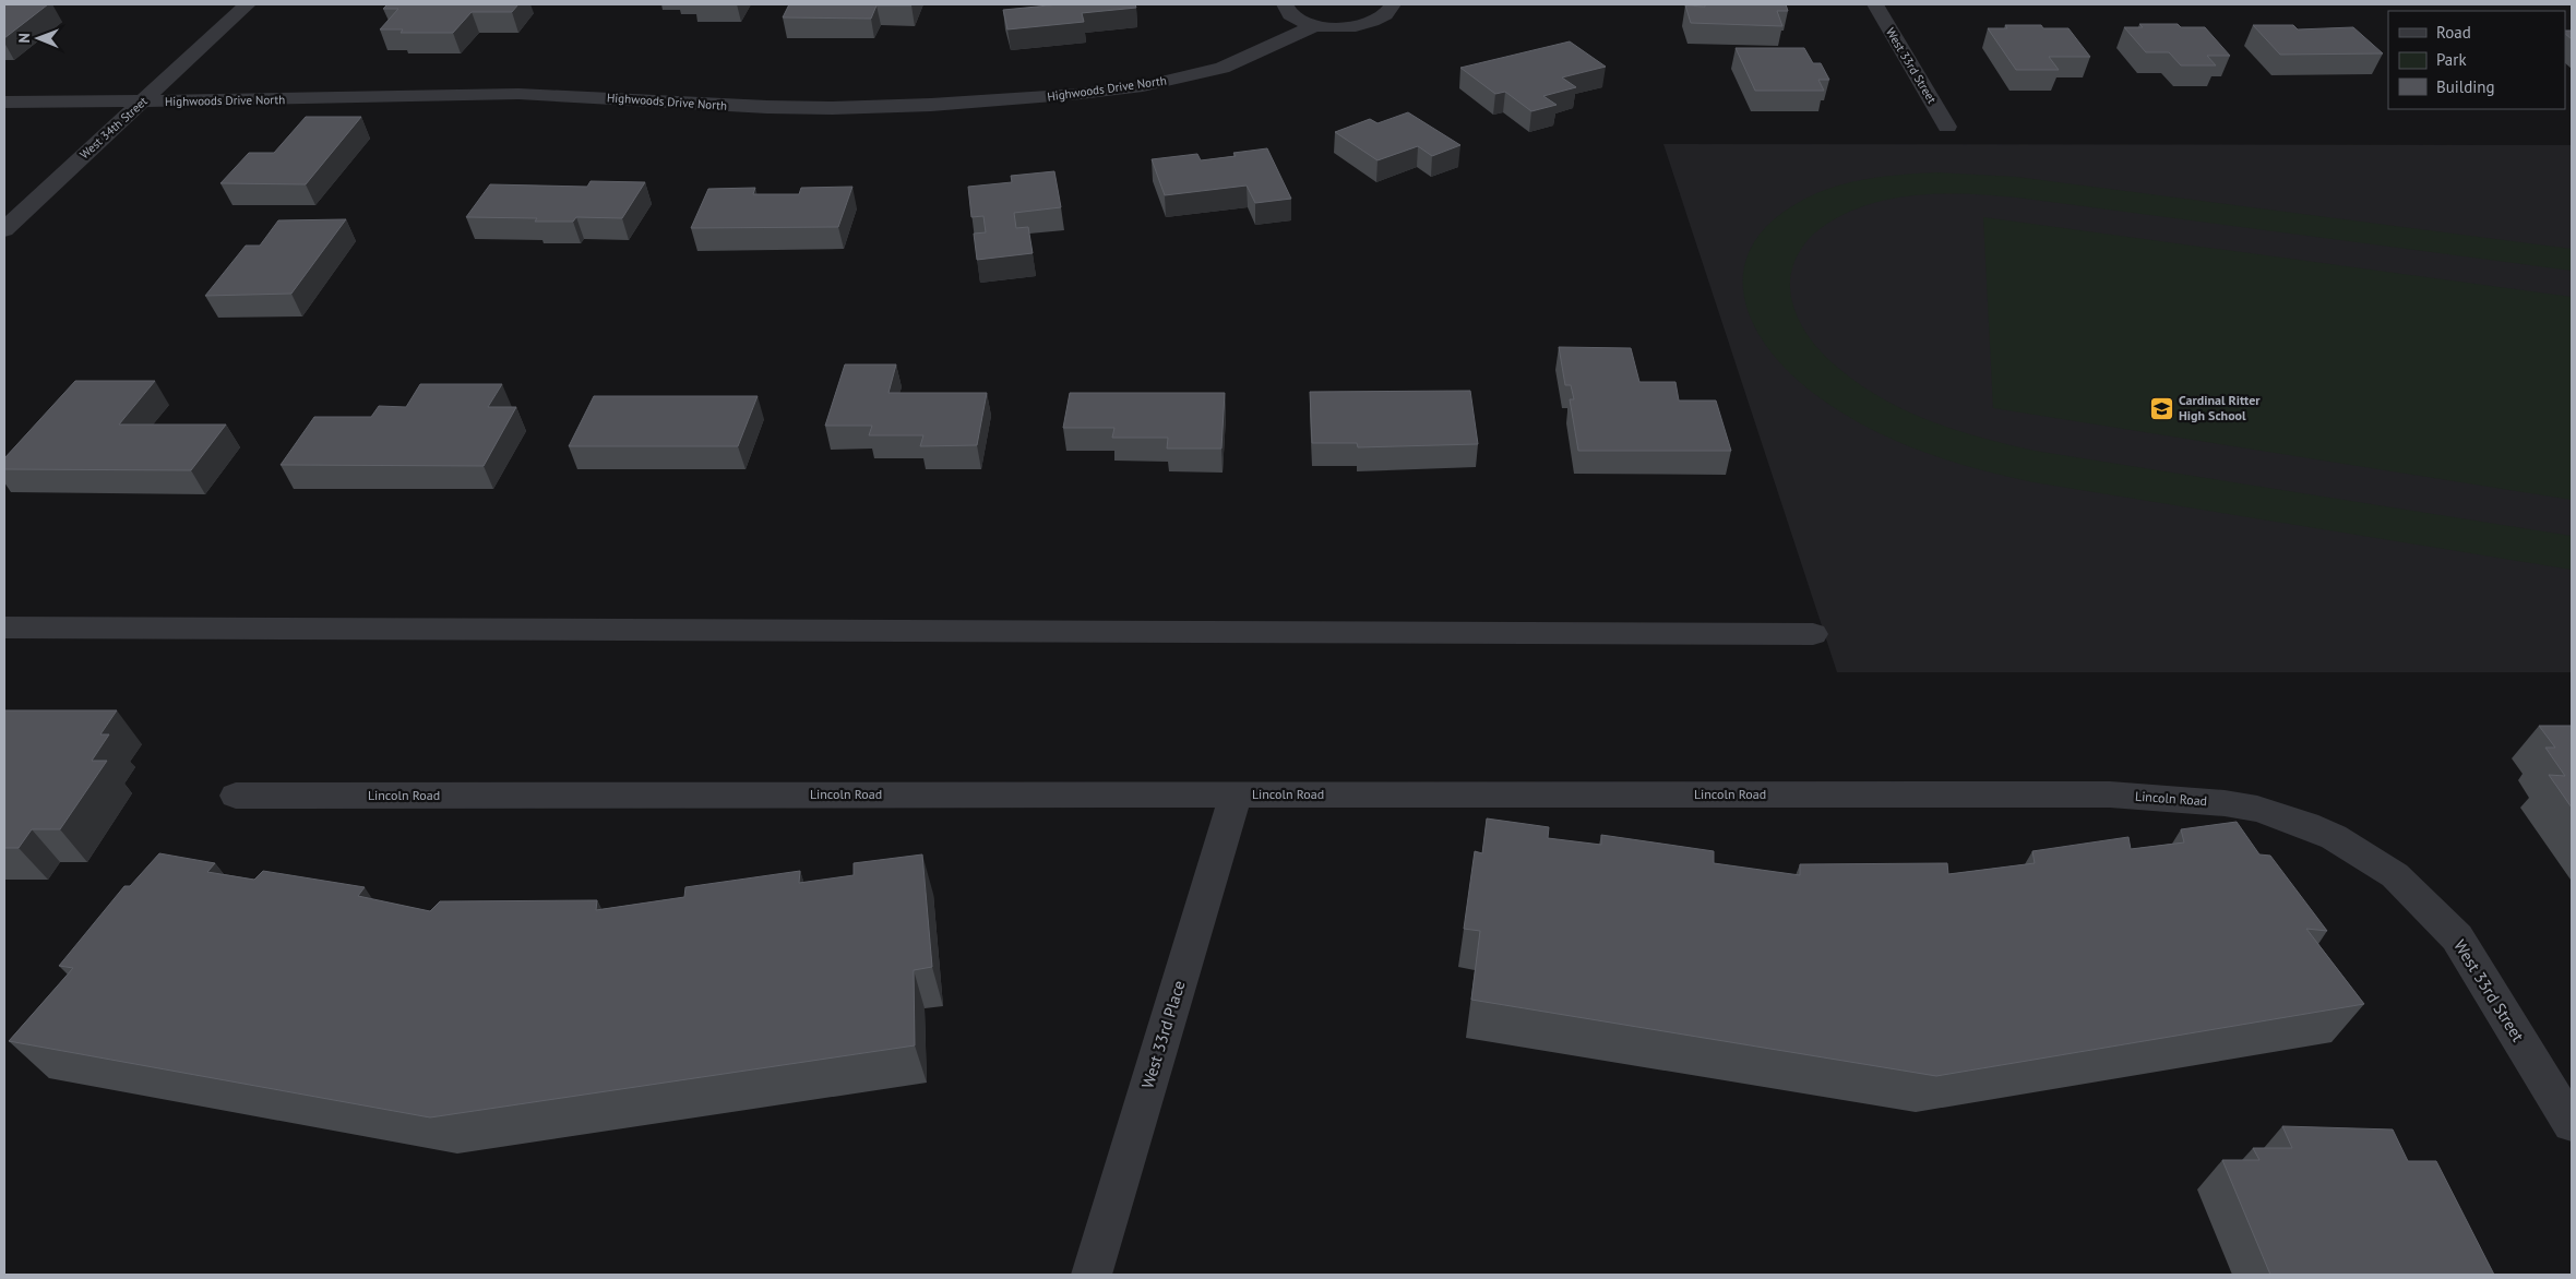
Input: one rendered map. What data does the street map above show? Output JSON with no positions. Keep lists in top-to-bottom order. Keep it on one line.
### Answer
{"streets":{"street":["West 33rd Street","Highwoods Drive North","West 34th Street","Lincoln Road","West 33rd Place"]},"crossings":[["West 33rd Street","Lincoln Road"],["Highwoods Drive North","West 34th Street"],["Lincoln Road","West 33rd Place"]],"places":{"school or university":["Cardinal Ritter High School"]},"legend":["Road","Park","Building"],"north":"left"}
